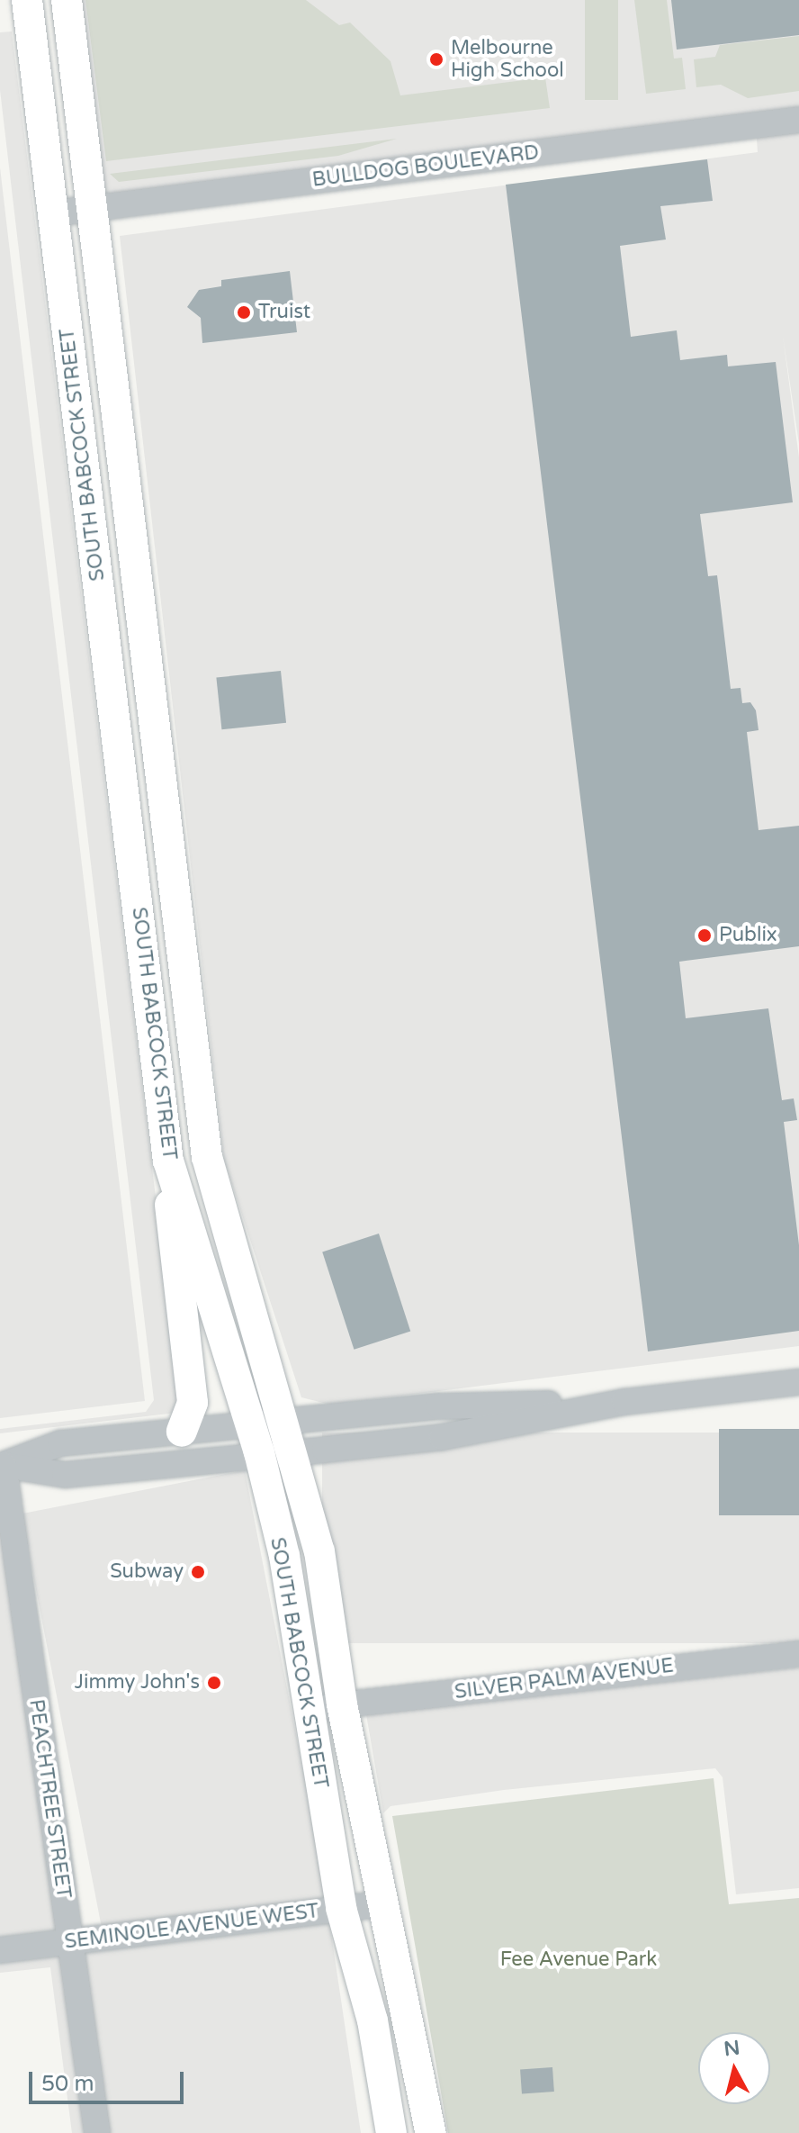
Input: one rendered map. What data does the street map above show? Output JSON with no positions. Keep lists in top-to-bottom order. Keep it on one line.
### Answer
{"streets":{"main road":["SOUTH BABCOCK STREET"],"street":["BULLDOG BOULEVARD","SILVER PALM AVENUE","PEACHTREE STREET","SEMINOLE AVENUE WEST"]},"crossings":[["BULLDOG BOULEVARD","SOUTH BABCOCK STREET"],["SOUTH BABCOCK STREET","SILVER PALM AVENUE"],["SOUTH BABCOCK STREET","SEMINOLE AVENUE WEST"],["PEACHTREE STREET","SEMINOLE AVENUE WEST"]],"parks":["Fee Avenue Park"],"places":["Melbourne High School","Truist","Publix","Subway","Jimmy John's"],"scale_bar":"50 m","north":"top"}
